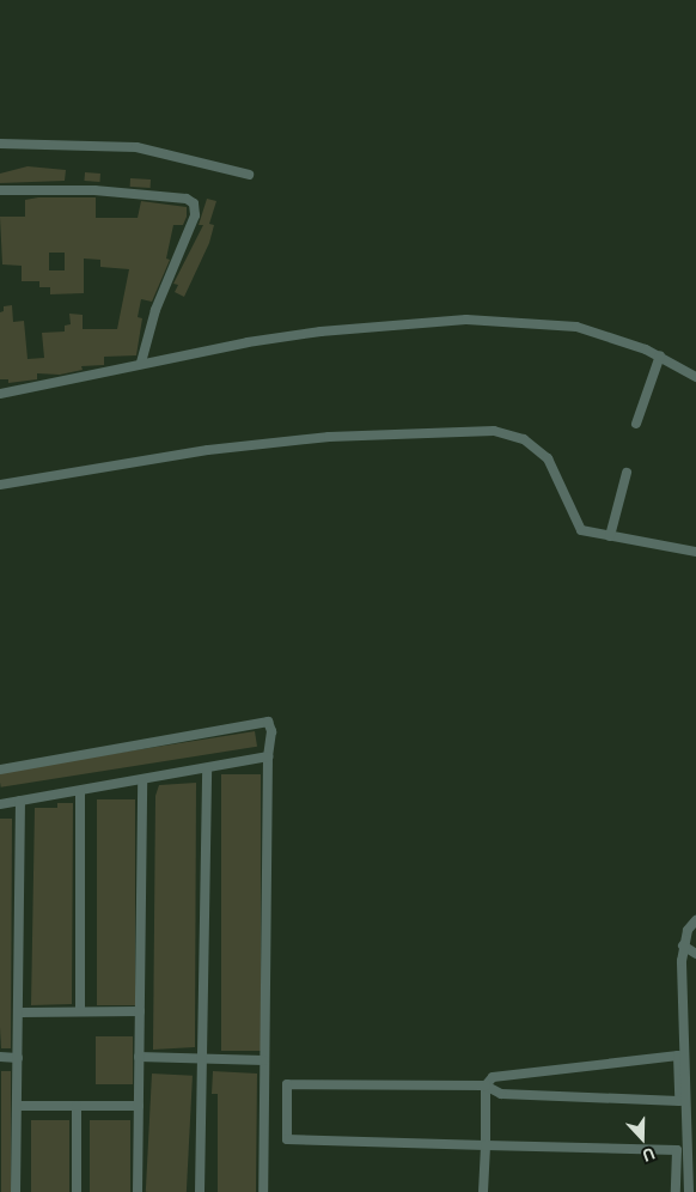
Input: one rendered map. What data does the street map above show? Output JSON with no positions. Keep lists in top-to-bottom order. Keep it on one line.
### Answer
{"north":"bottom"}
